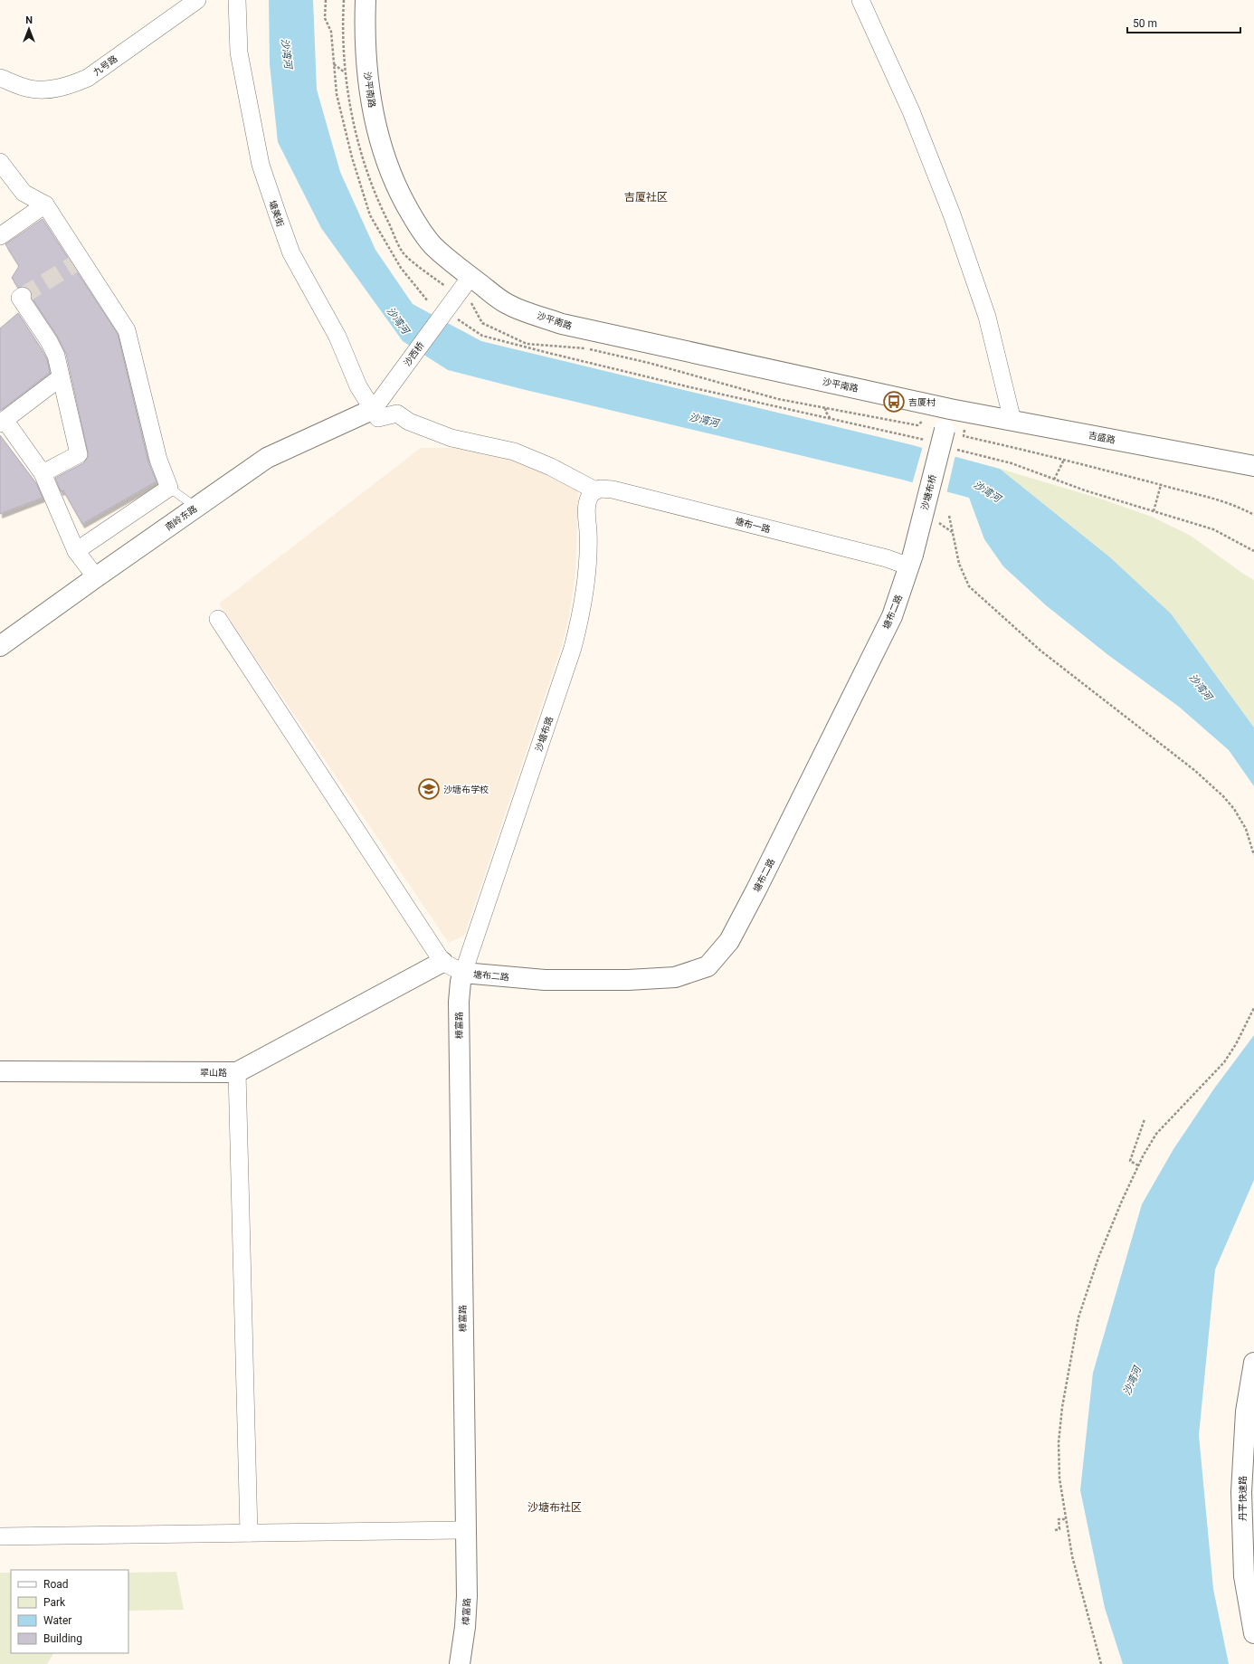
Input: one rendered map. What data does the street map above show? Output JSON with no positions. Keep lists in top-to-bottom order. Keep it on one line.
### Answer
{"streets":{"main road":["沙平南路","吉盛路","沙塘布桥","南岭东路","塘布二路","樟富路","翠山路","丹平快速路"],"street":["九号路","塘美街","沙西桥","塘布一路","沙塘布路"]},"crossings":[["沙平南路","沙西桥"],["沙平南路","吉盛路"],["沙平南路","沙塘布桥"],["塘美街","沙西桥"],["塘美街","南岭东路"],["沙西桥","南岭东路"],["吉盛路","沙塘布桥"],["沙塘布桥","塘布一路"],["沙塘布桥","塘布二路"],["塘布一路","塘布二路"],["塘布一路","沙塘布路"],["塘布二路","沙塘布路"],["塘布二路","樟富路"],["沙塘布路","樟富路"]],"districts":["吉厦社区","沙塘布社区"],"water":["沙湾河"],"places":{"bus stop":["吉厦村"],"school or university":["沙塘布学校"]},"legend":["Road","Park","Water","Building"],"scale_bar":"50 m","north":"top"}
